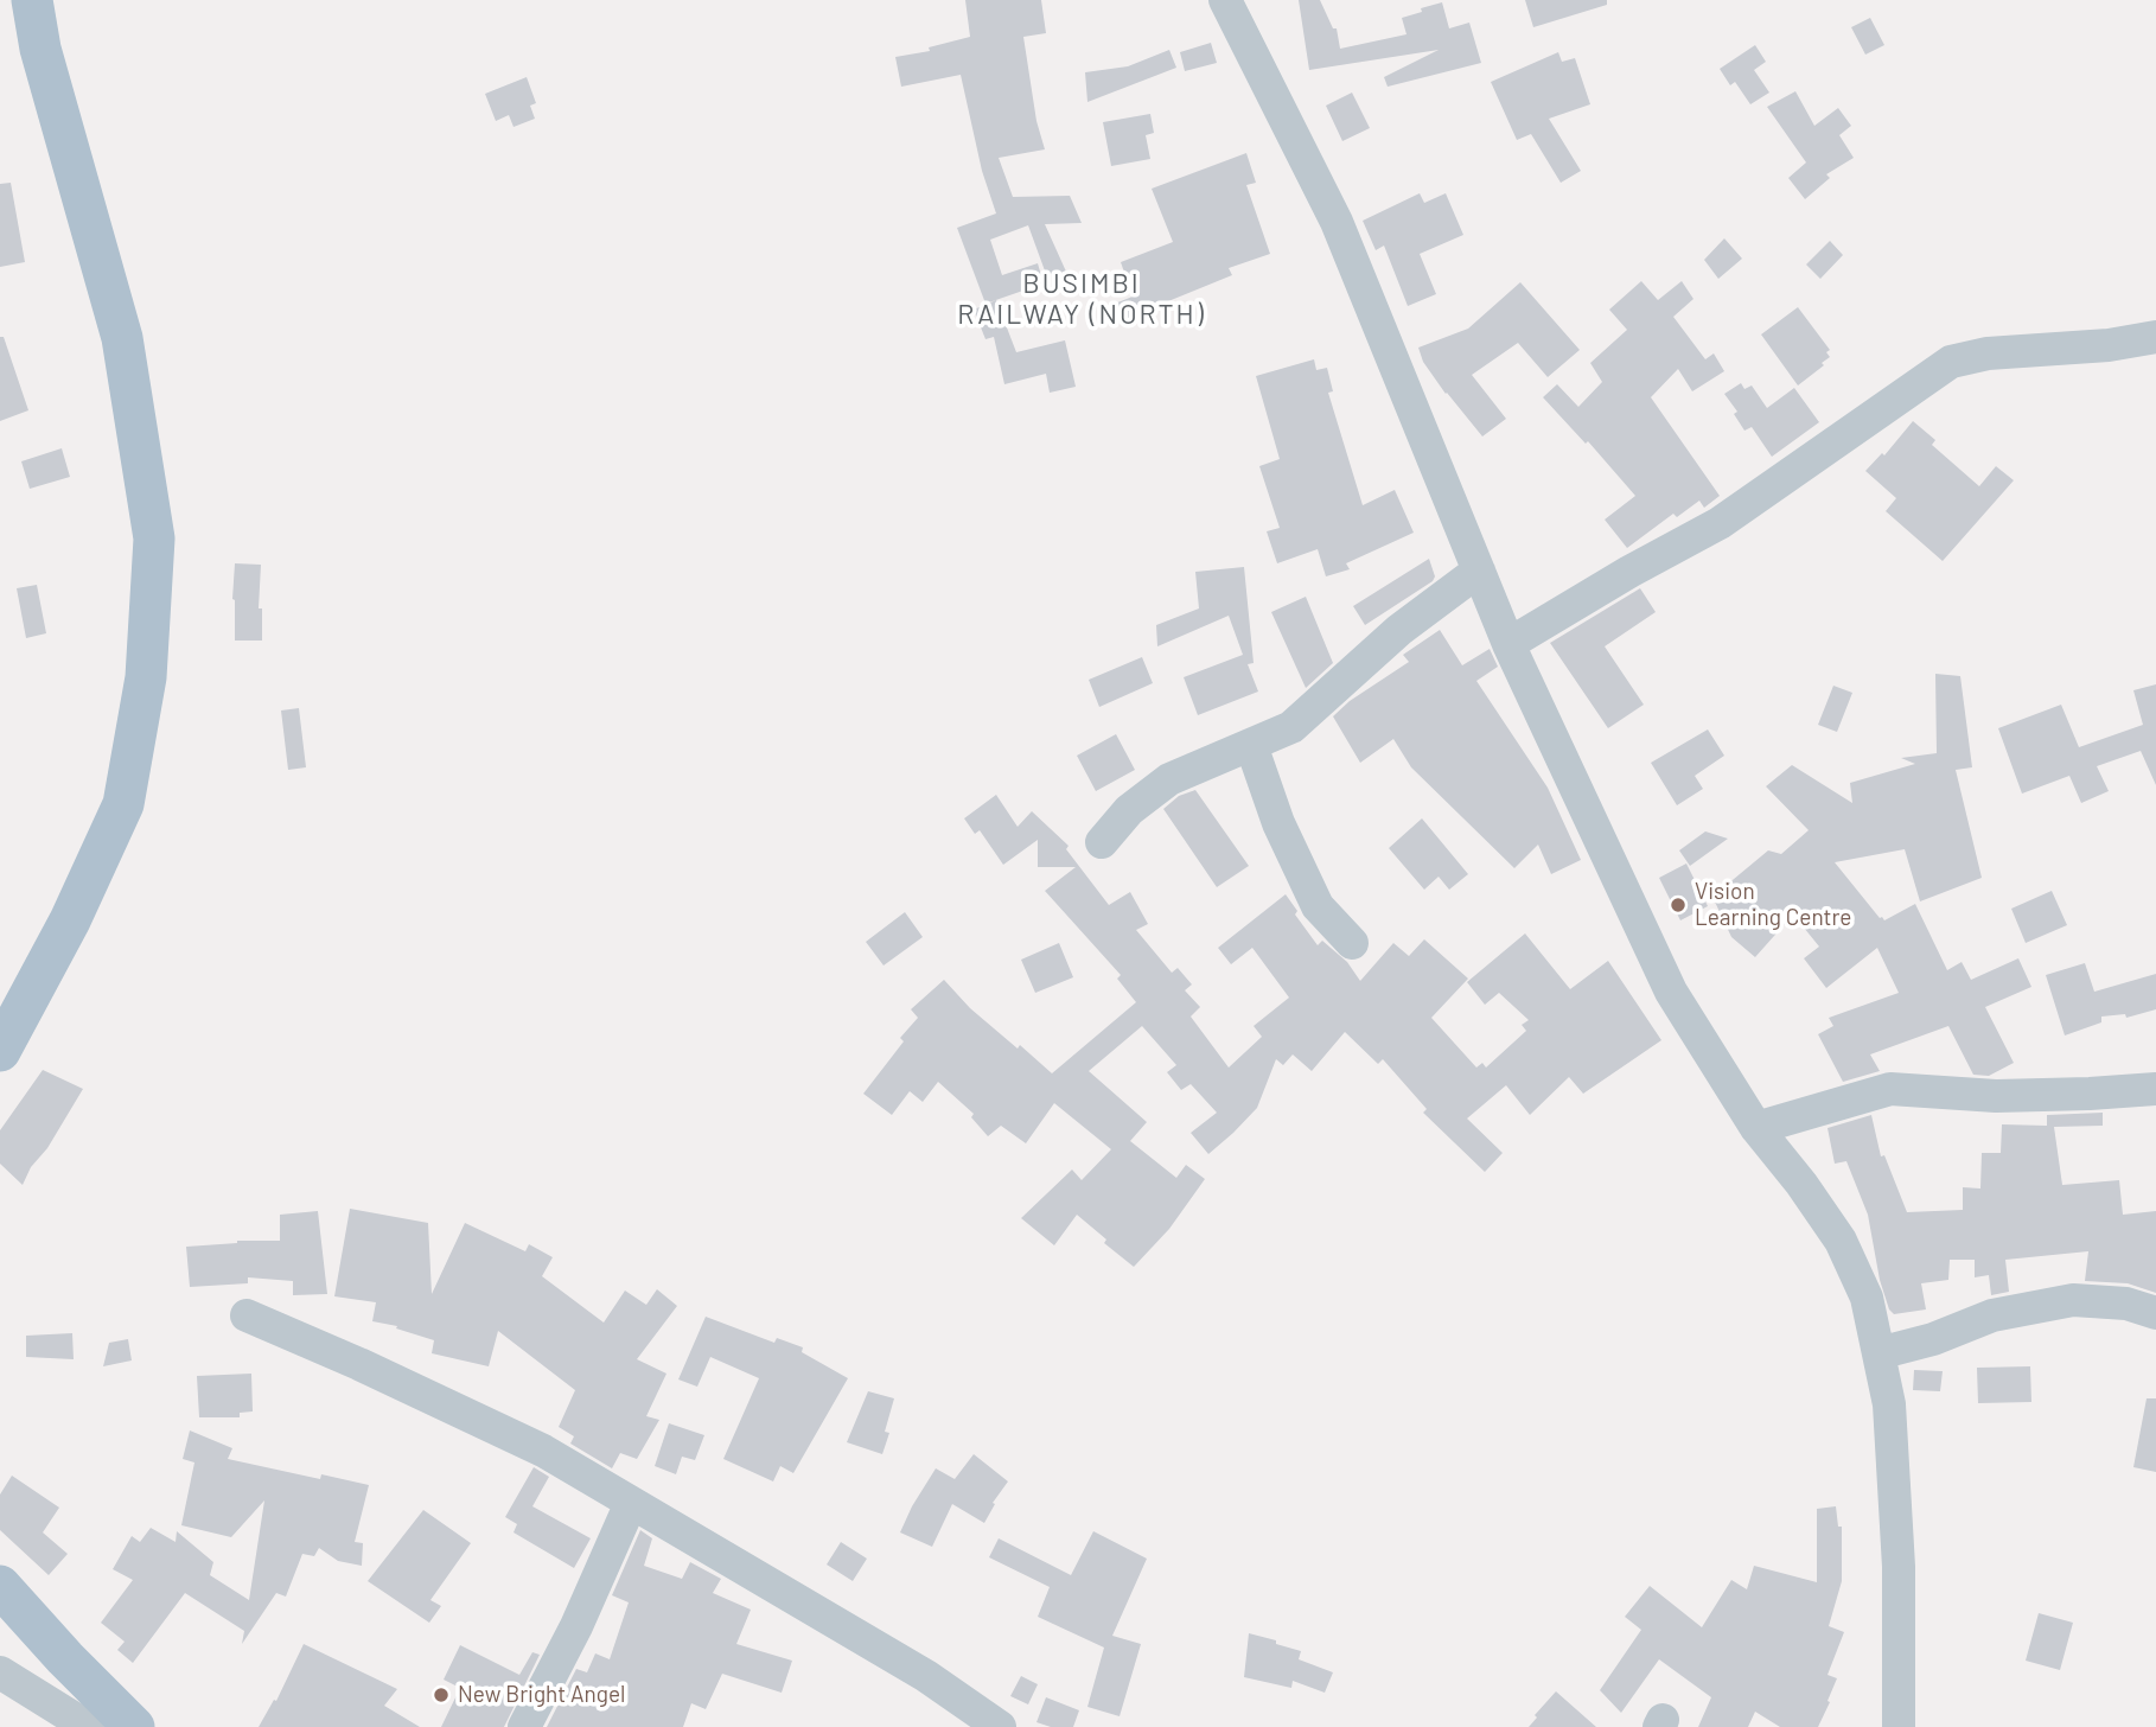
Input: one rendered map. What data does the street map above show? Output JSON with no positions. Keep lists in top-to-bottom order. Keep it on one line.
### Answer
{"districts":["BUSIMBI RAILWAY (NORTH)"],"places":["Vision Learning Centre","New Bright Angel"]}
